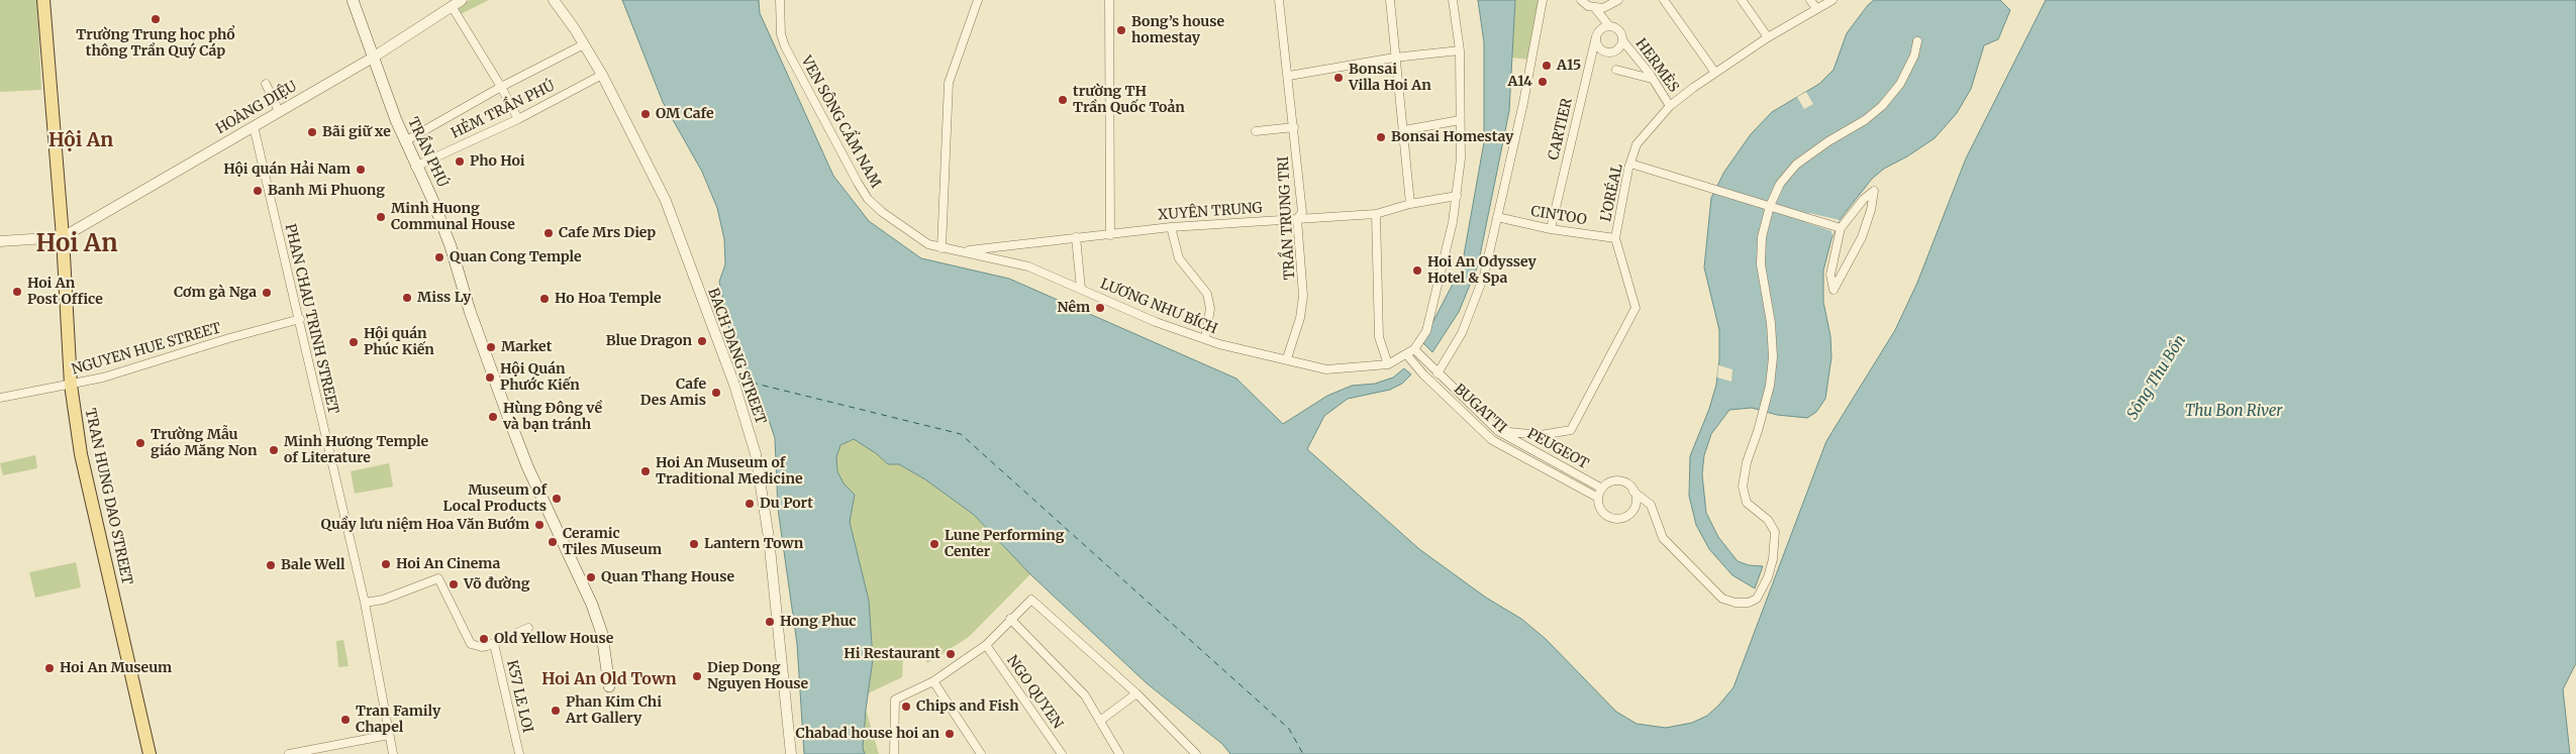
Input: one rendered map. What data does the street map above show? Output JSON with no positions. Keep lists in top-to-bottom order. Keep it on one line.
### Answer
{"streets":{"main road":["TRẦN PHÚ","TRAN HUNG DAO STREET"],"street":["HERMÈS","HOÀNG DIỆU","HẺM TRẦN PHÚ","VEN SÔNG CẨM NAM","CARTIER","L’ORÉAL","XUYÊN TRUNG","CINTOO","TRẦN TRUNG TRI","LƯƠNG NHƯ BÍCH","PHAN CHAU TRINH STREET","NGUYEN HUE STREET","BACH DANG STREET","BUGATTI","PEUGEOT","NGO QUYEN","K57 LE LOI"]},"crossings":[["HERMÈS","CARTIER"],["HERMÈS","L’ORÉAL"],["HOÀNG DIỆU","TRẦN PHÚ"],["HOÀNG DIỆU","PHAN CHAU TRINH STREET"],["HOÀNG DIỆU","TRAN HUNG DAO STREET"],["HẺM TRẦN PHÚ","TRẦN PHÚ"],["HẺM TRẦN PHÚ","BACH DANG STREET"],["VEN SÔNG CẨM NAM","LƯƠNG NHƯ BÍCH"],["CARTIER","CINTOO"],["L’ORÉAL","CINTOO"],["L’ORÉAL","PEUGEOT"],["XUYÊN TRUNG","TRẦN TRUNG TRI"],["XUYÊN TRUNG","LƯƠNG NHƯ BÍCH"],["TRẦN TRUNG TRI","LƯƠNG NHƯ BÍCH"],["LƯƠNG NHƯ BÍCH","BUGATTI"],["LƯƠNG NHƯ BÍCH","PEUGEOT"],["PHAN CHAU TRINH STREET","NGUYEN HUE STREET"],["NGUYEN HUE STREET","TRAN HUNG DAO STREET"],["BUGATTI","PEUGEOT"]],"districts":["Hội An","Hoi An","Hoi An Old Town"],"water":["Sông Thu Bồn","Thu Bon River"],"places":["Trường Trung học phổ thông Trần Quý Cáp","Bong’s house homestay","A15","Bonsai Villa Hoi An","A14","trường TH Trần Quốc Toản","OM Cafe","Bãi giữ xe","Bonsai Homestay","Pho Hoi","Hội quán Hải Nam","Banh Mi Phuong","Minh Huong Communal House","Cafe Mrs Diep","Quan Cong Temple","Hoi An Odyssey Hotel & Spa","Hoi An Post Office","Cơm gà Nga","Miss Ly","Ho Hoa Temple","Nêm","Blue Dragon","Hội quán Phúc Kiến","Market","Hội Quán Phước Kiến","Cafe Des Amis","Hùng Đông về và bạn tránh","Trường Mẫu giáo Măng Non","Minh Hương Temple of Literature","Hoi An Museum of Traditional Medicine","Museum of Local Products","Du Port","Quầy lưu niệm Hoa Văn Bướm","Ceramic Tiles Museum","Lantern Town","Lune Performing Center","Hoi An Cinema","Bale Well","Quan Thang House","Võ đường","Hong Phuc","Old Yellow House","Hi Restaurant","Hoi An Museum","Diep Dong Nguyen House","Chips and Fish","Phan Kim Chi Art Gallery","Tran Family Chapel","Chabad house hoi an"]}
